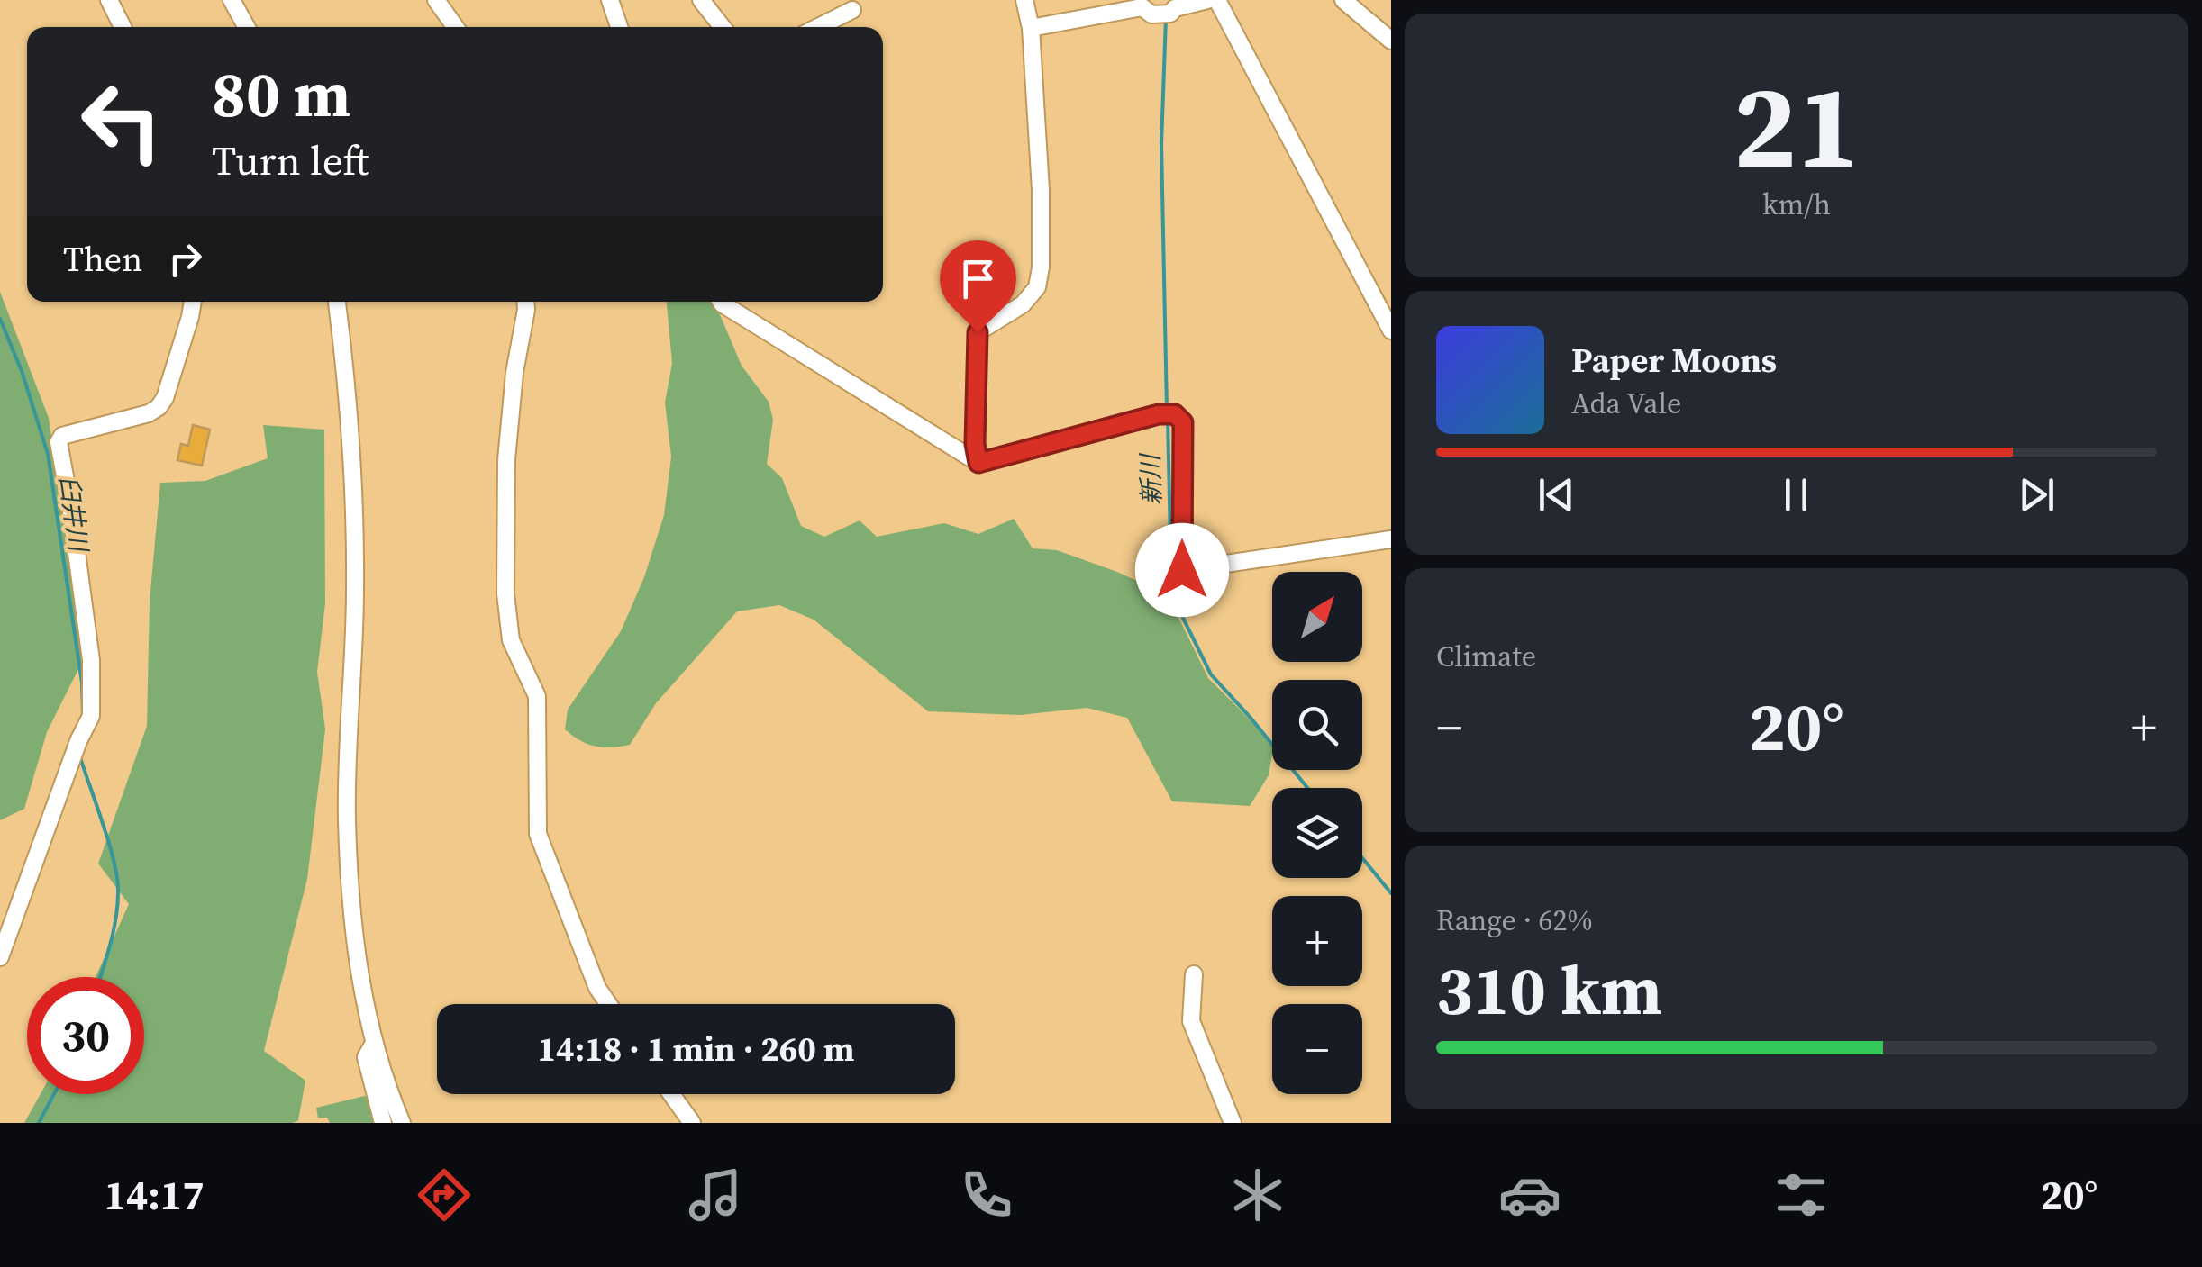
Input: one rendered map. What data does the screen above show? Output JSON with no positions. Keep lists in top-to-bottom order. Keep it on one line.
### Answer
{"water":["新川","臼井川"],"north":"top right","page":{"tile":[["21","km/h"],"Climate",["Range · 62%","310 km"]],"turn":["80 m","Turn left"],"then":"Then","song":["Paper Moons","Ada Vale"],"map_buttons":["+","−"],"heat":["−","20°","+"],"limit":"30","trip":"14:18 · 1 min · 260 m","tabs":["14:17","20°"]}}
